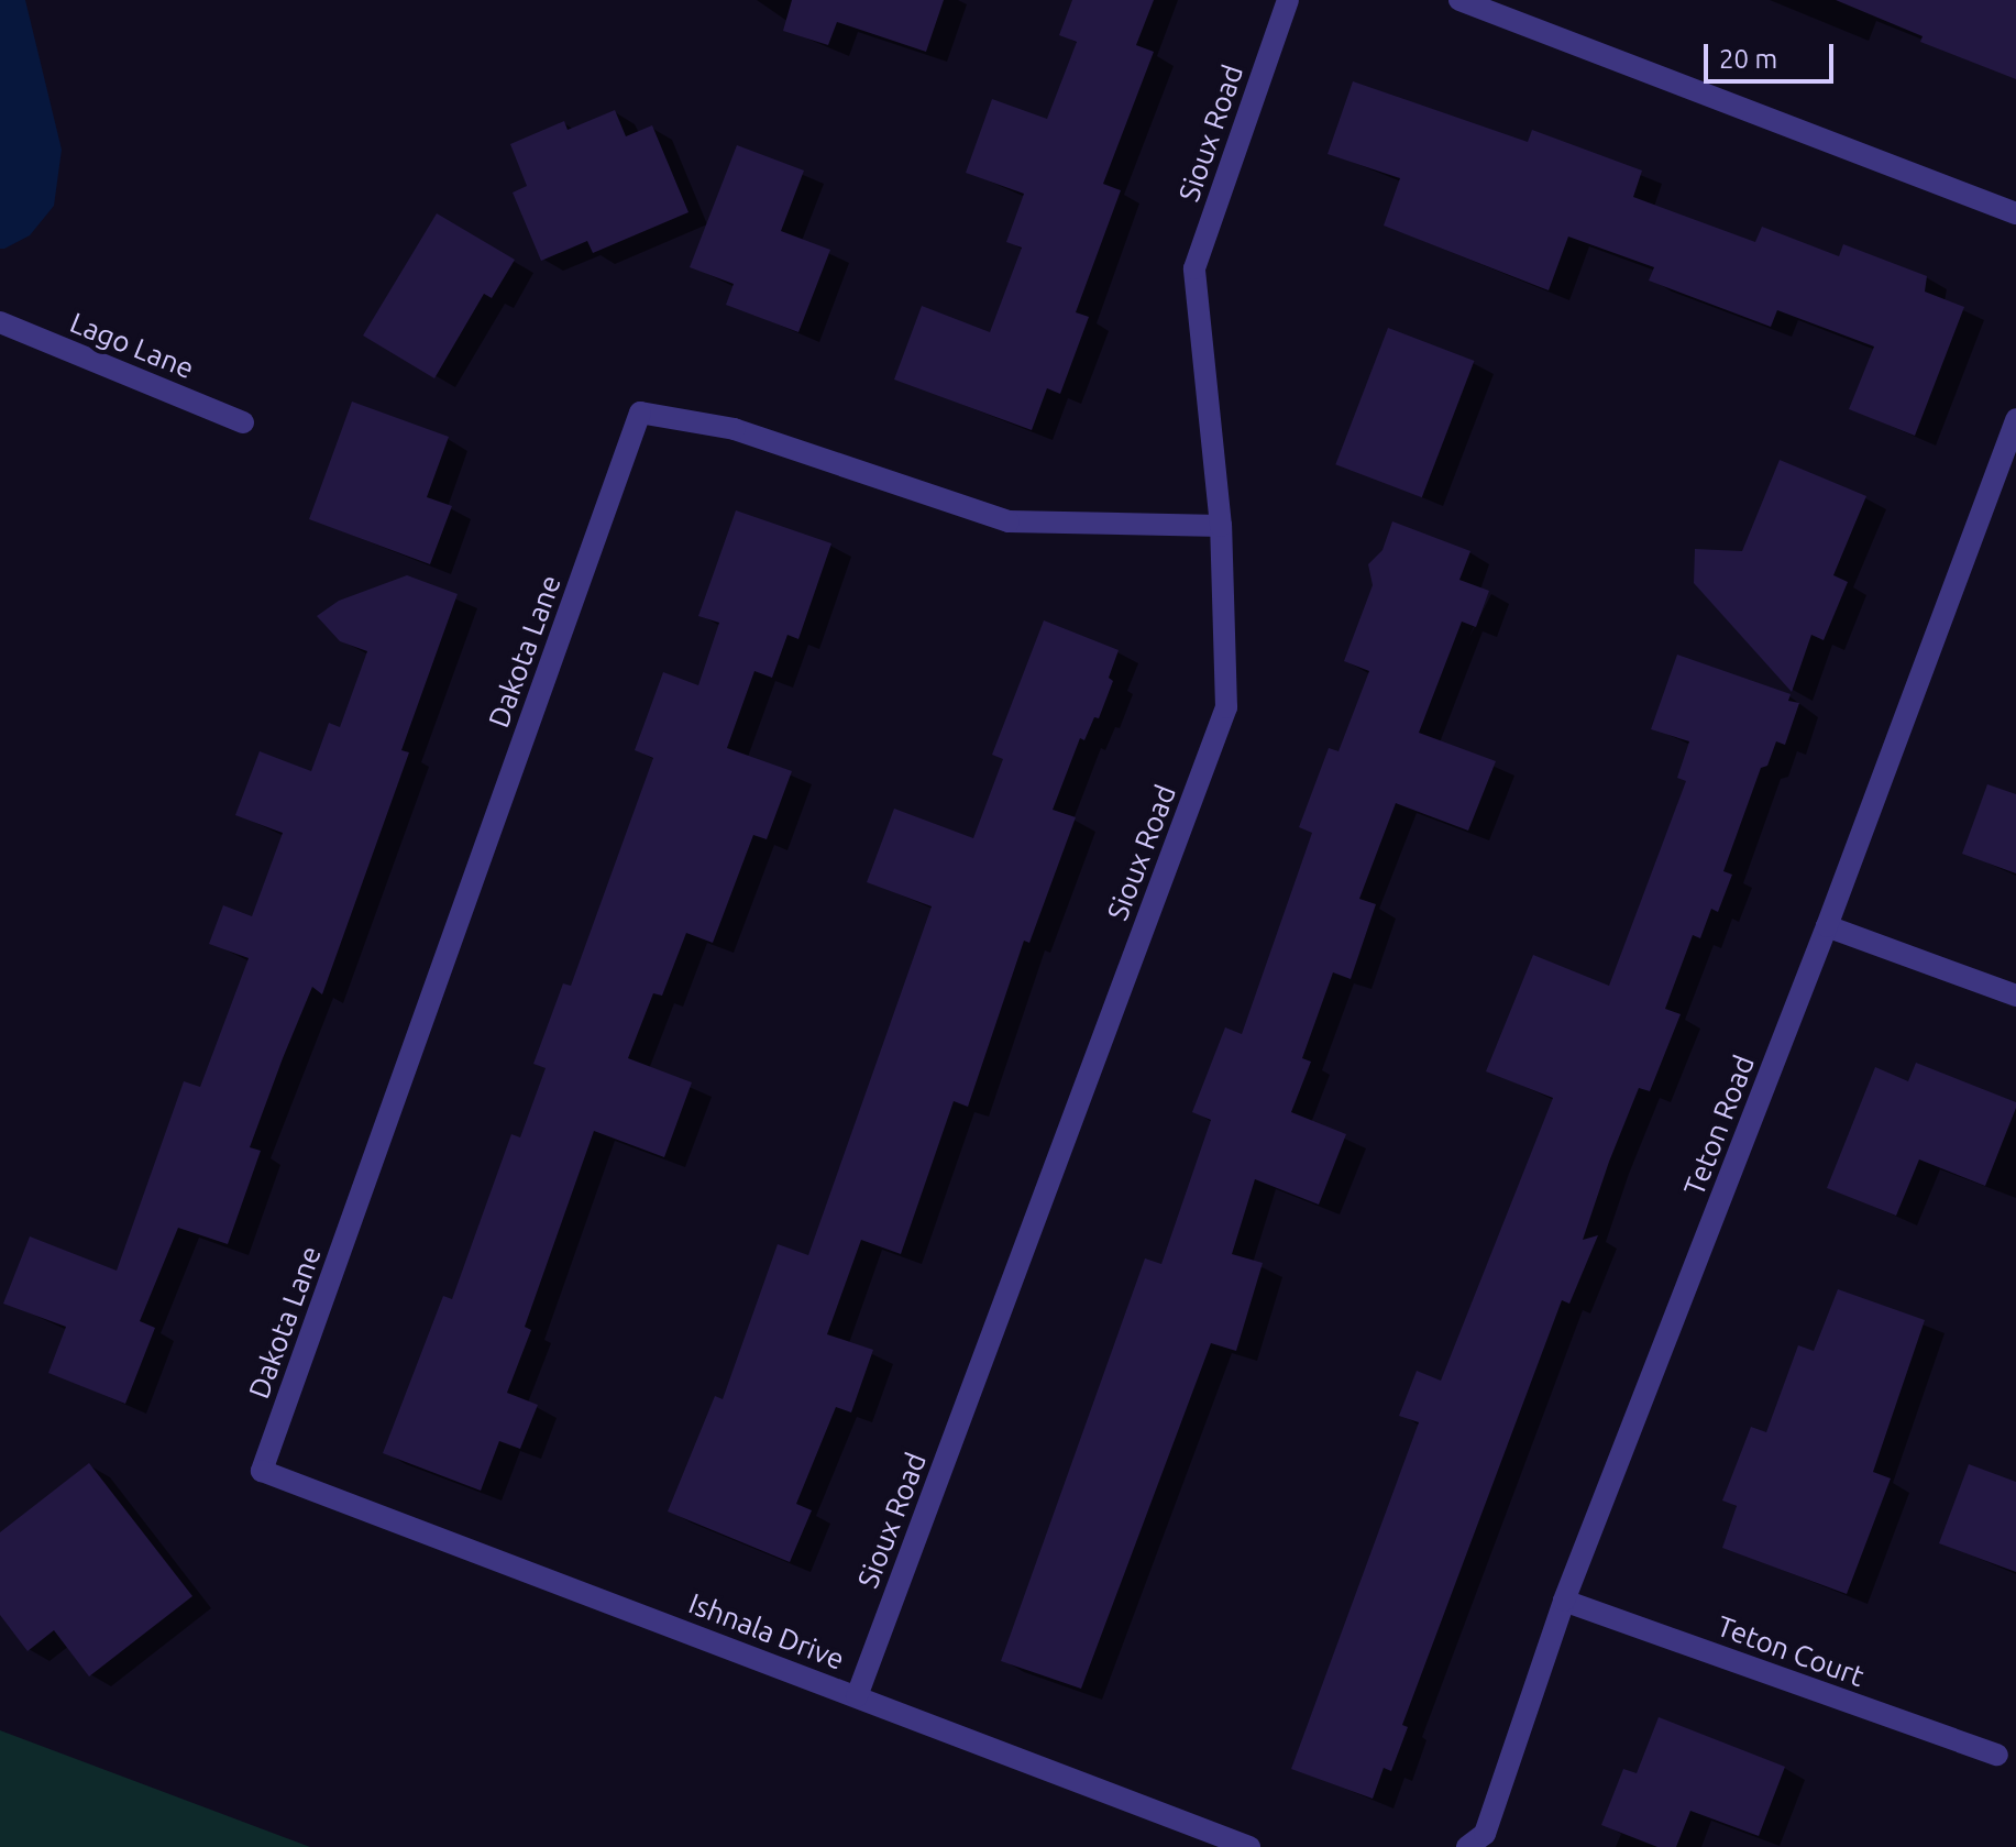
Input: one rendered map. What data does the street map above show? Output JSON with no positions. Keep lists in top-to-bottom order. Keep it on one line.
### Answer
{"streets":{"street":["Sioux Road","Lago Lane","Dakota Lane","Teton Road","Ishnala Drive","Teton Court"]},"crossings":[["Sioux Road","Dakota Lane"],["Sioux Road","Ishnala Drive"],["Dakota Lane","Ishnala Drive"],["Teton Road","Teton Court"]],"scale_bar":"20 m"}
